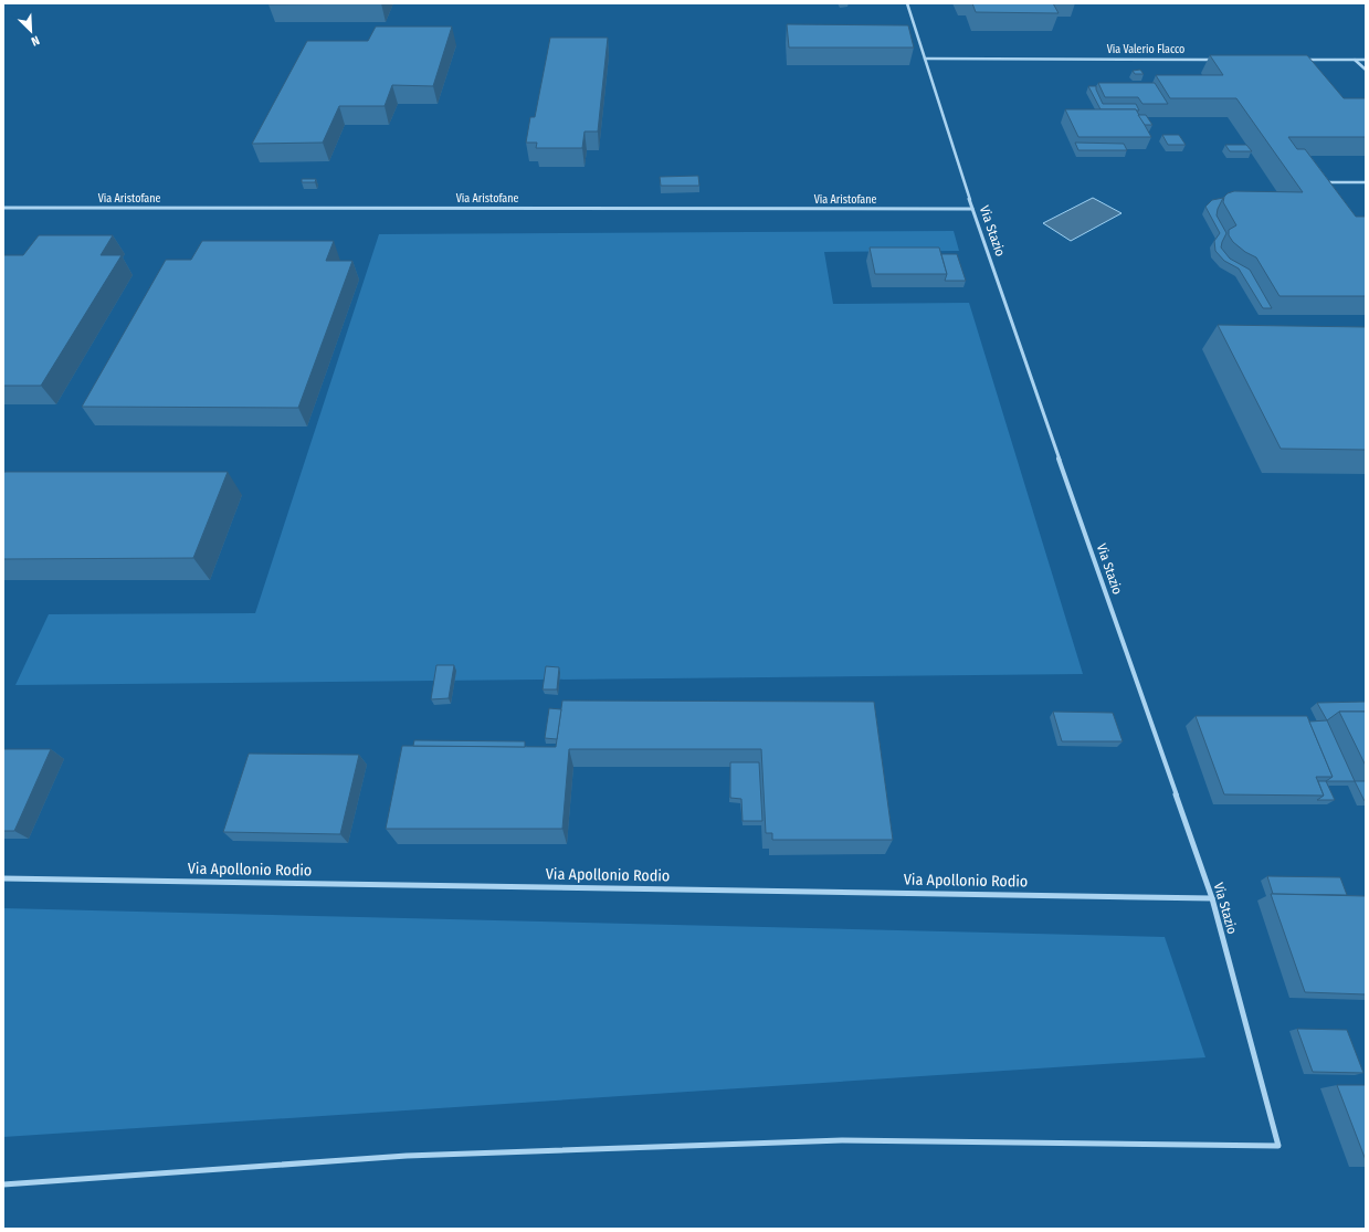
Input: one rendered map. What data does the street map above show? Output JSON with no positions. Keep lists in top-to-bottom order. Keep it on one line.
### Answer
{"streets":{"street":["Via Valerio Flacco","Via Aristofane","Via Stazio","Via Apollonio Rodio"]},"crossings":[["Via Valerio Flacco","Via Stazio"],["Via Aristofane","Via Stazio"],["Via Stazio","Via Apollonio Rodio"]],"north":"bottom right"}
